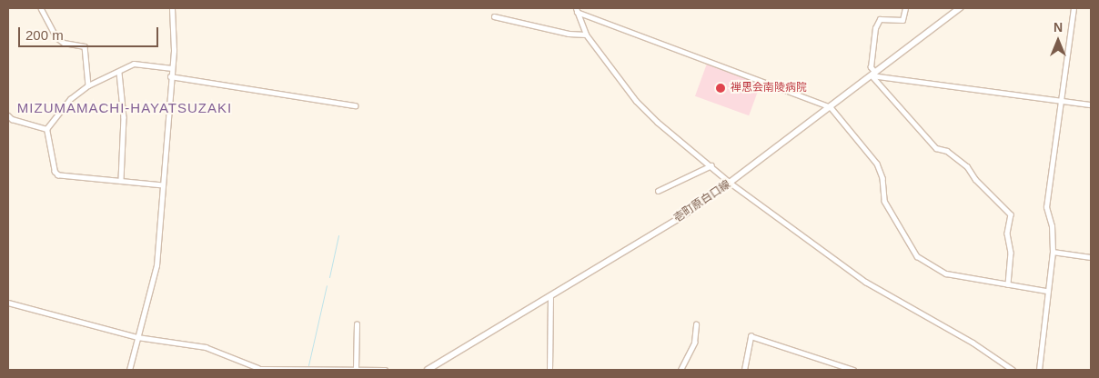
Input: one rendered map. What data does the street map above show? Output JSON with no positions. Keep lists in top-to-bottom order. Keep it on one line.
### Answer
{"streets":{"main road":["壱町原白口線"]},"districts":["MIZUMAMACHI-HAYATSUZAKI"],"places":["禅思会南陵病院"],"scale_bar":"200 m","north":"top"}
